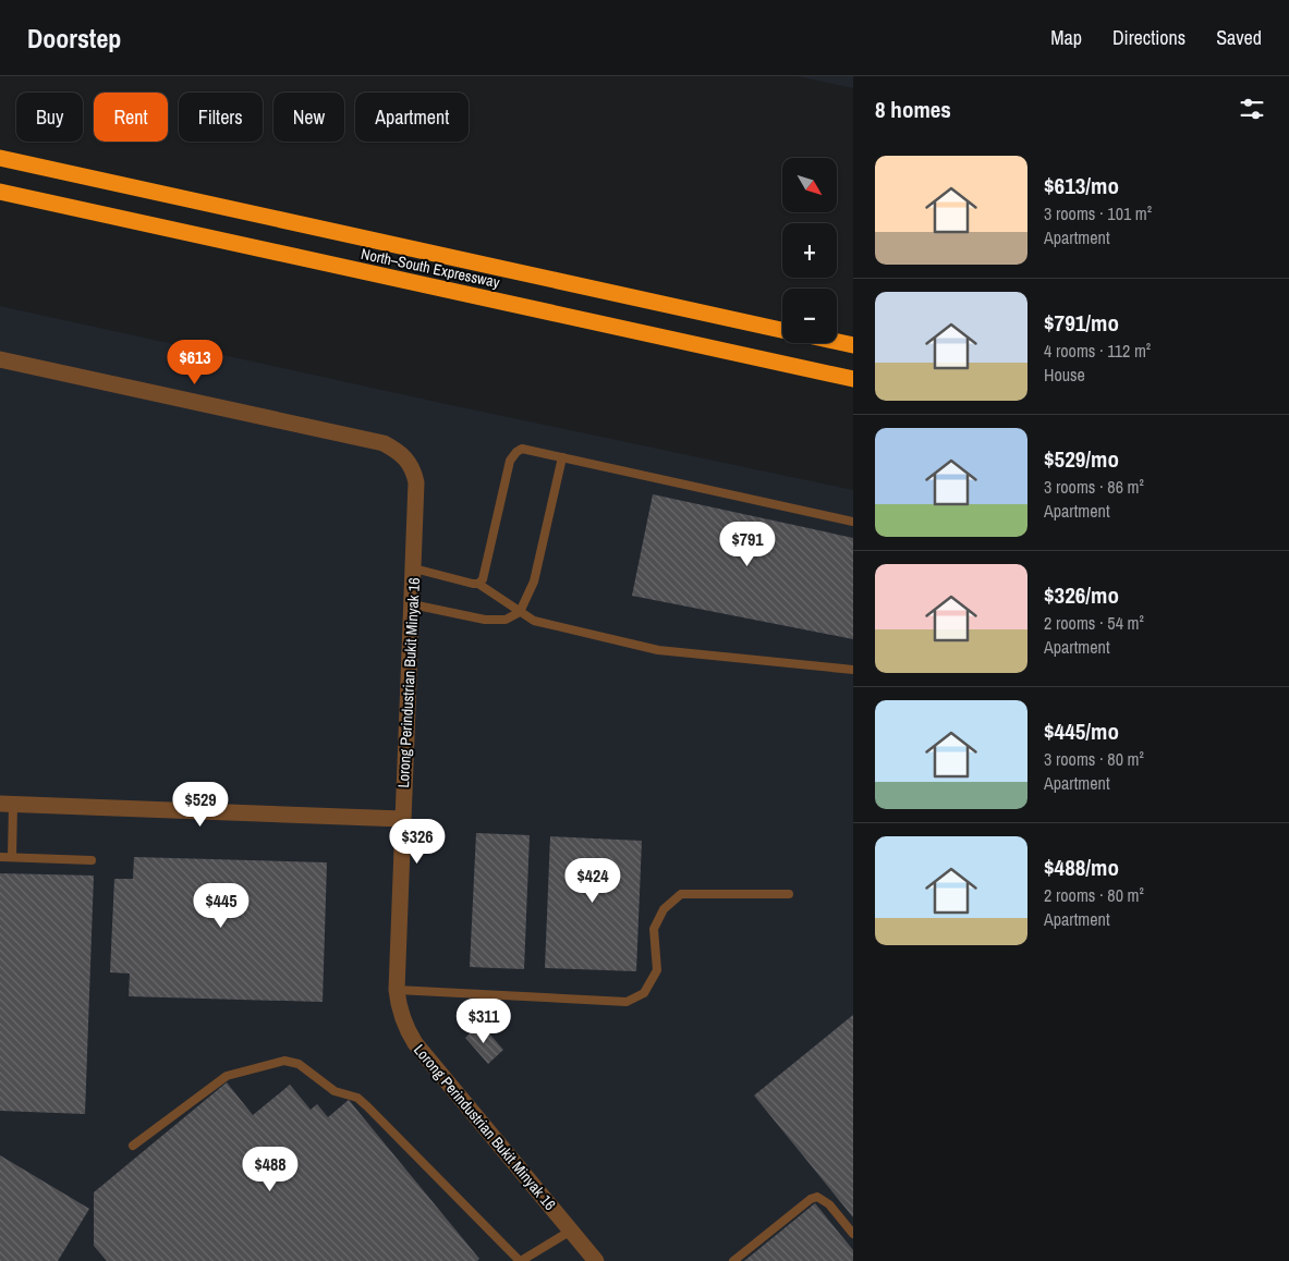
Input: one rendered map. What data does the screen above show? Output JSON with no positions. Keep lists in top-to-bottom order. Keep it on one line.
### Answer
{"streets":{"highway":["North–South Expressway"],"street":["Lorong Perindustrian Bukit Minyak 16"]},"north":"bottom right","page":{"header":"Doorstep","nav":["Map","Directions","Saved"],"heading":"8 homes","chip":["Buy","Rent","Filters","New","Apartment"],"list":[{"name":"$613/mo","note":"3 rooms · 101 m² · Apartment"},{"name":"$791/mo","note":"4 rooms · 112 m² · House"},{"name":"$529/mo","note":"3 rooms · 86 m² · Apartment"},{"name":"$326/mo","note":"2 rooms · 54 m² · Apartment"},{"name":"$445/mo","note":"3 rooms · 80 m² · Apartment"},{"name":"$488/mo","note":"2 rooms · 80 m² · Apartment"}],"map_buttons":["+","−"],"price":["$613","$791","$529","$326","$424","$445","$311","$488"]}}
